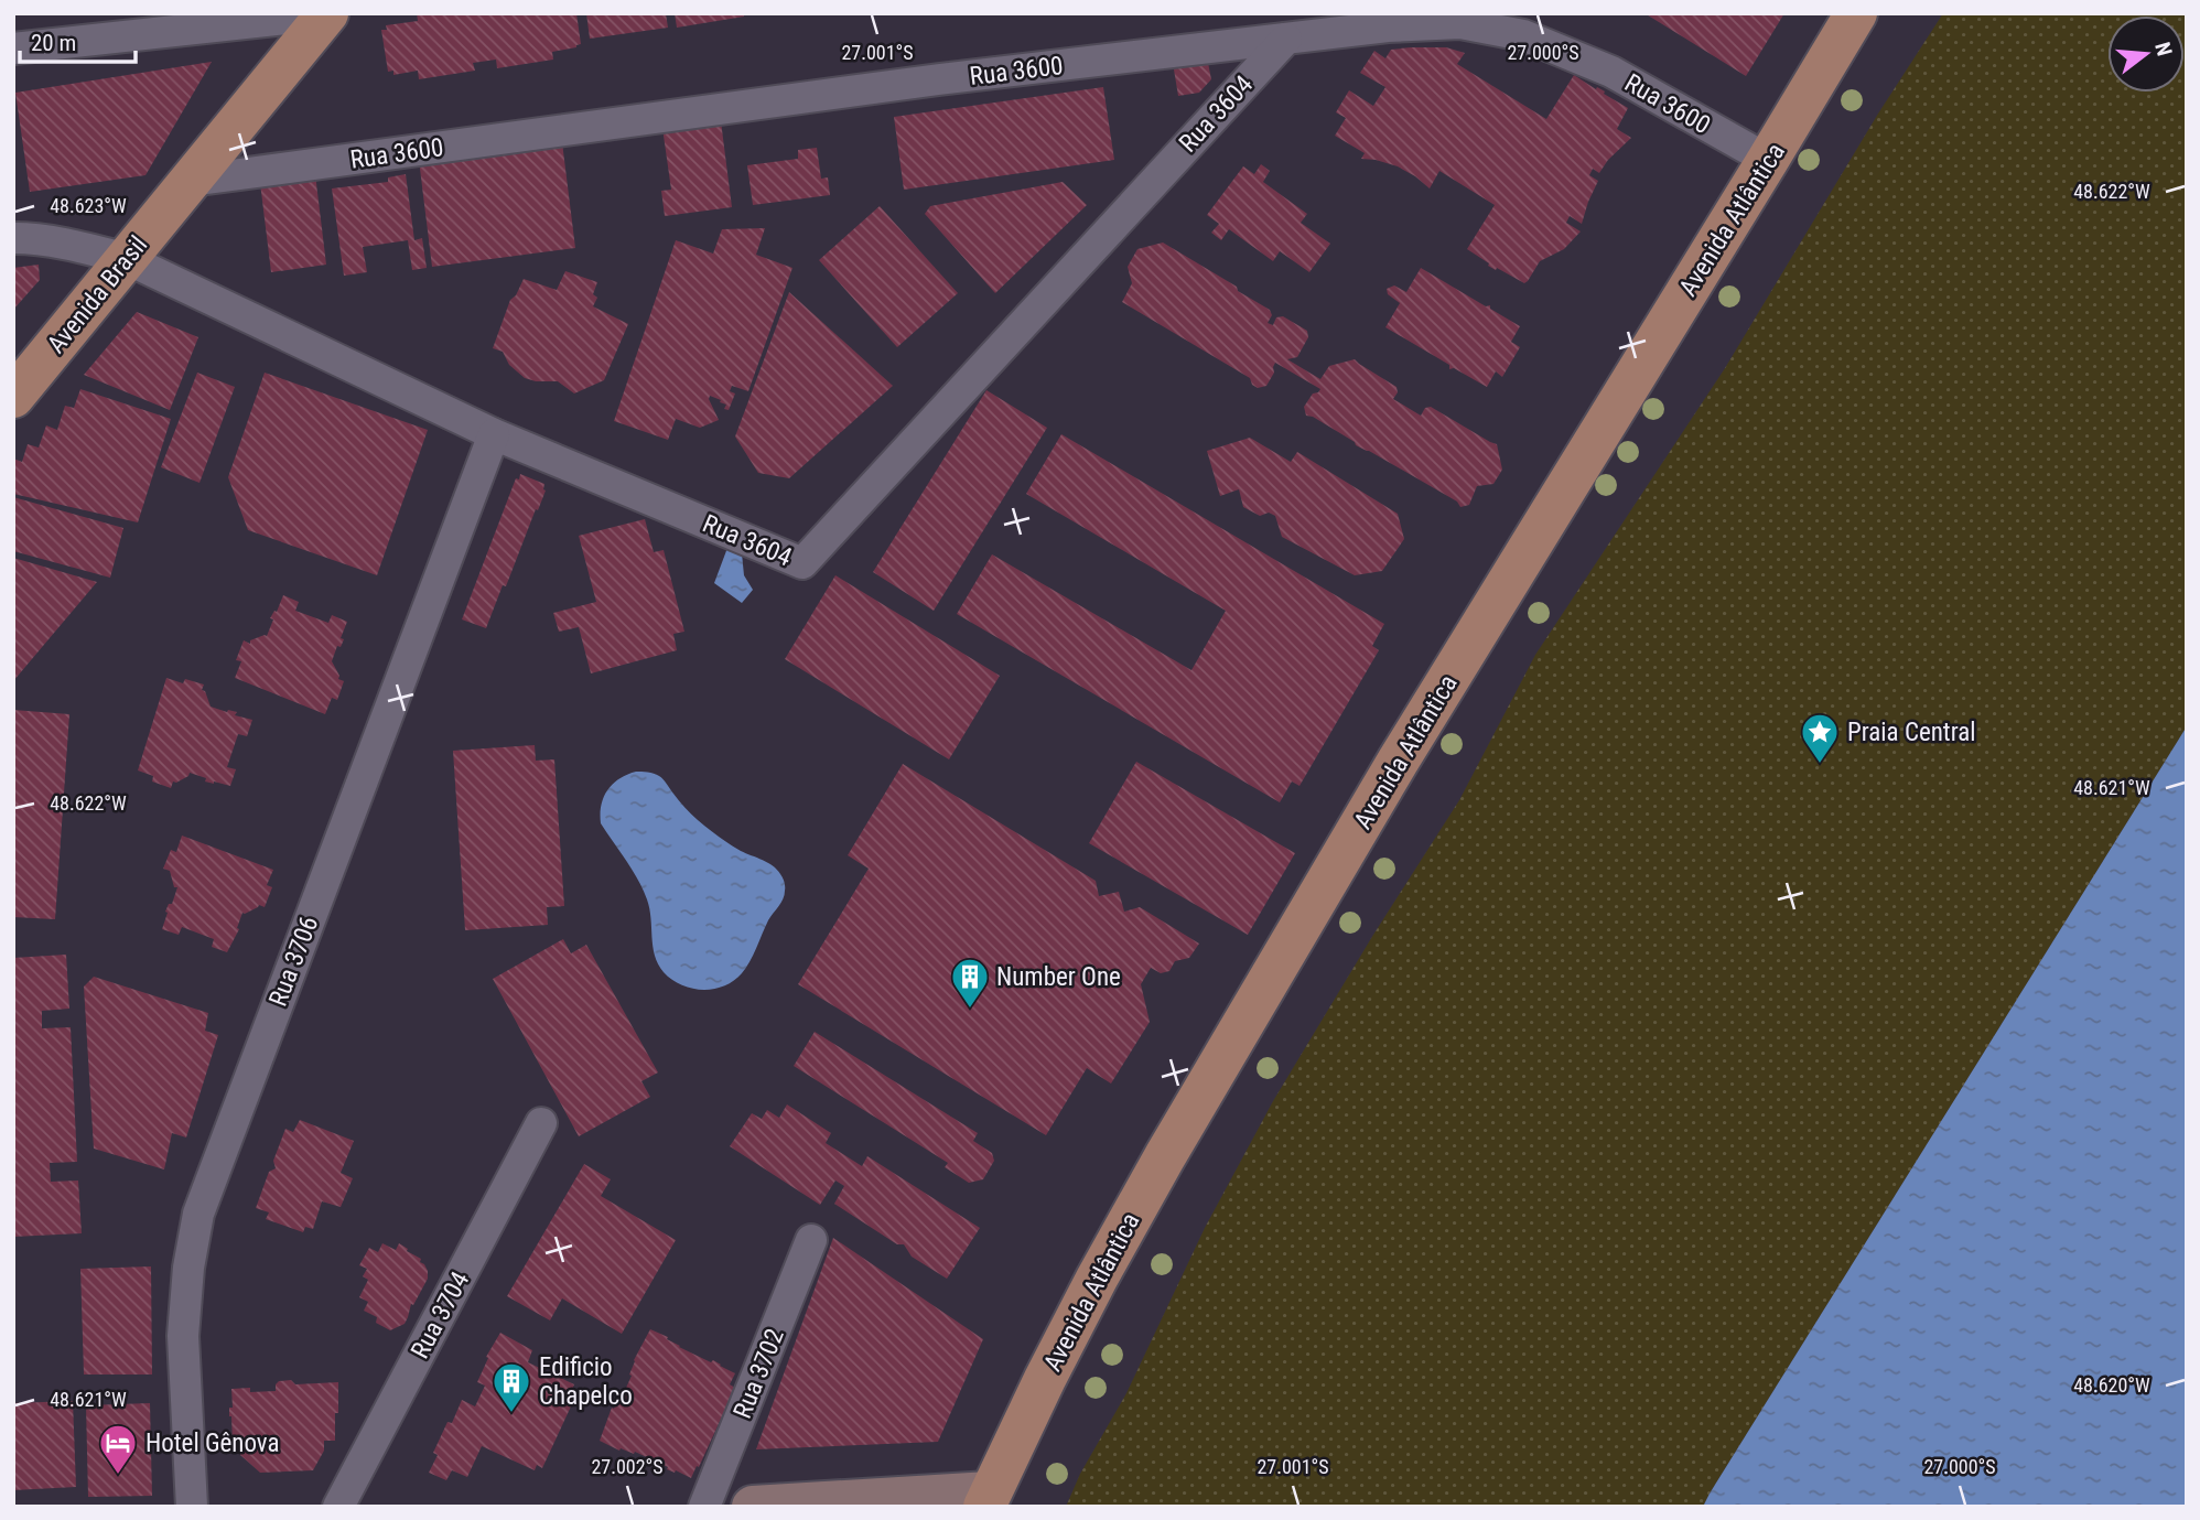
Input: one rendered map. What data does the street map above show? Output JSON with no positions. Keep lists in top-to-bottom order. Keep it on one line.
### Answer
{"streets":{"main road":["Avenida Atlântica","Avenida Brasil"],"street":["Rua 3600","Rua 3604","Rua 3706","Rua 3704","Rua 3702"]},"crossings":[["Rua 3600","Rua 3604"],["Rua 3600","Avenida Atlântica"],["Rua 3600","Avenida Brasil"],["Rua 3604","Avenida Brasil"],["Rua 3604","Rua 3706"]],"places":{"place":["Praia Central"],"building":["Number One","Edificio Chapelco"],"hotel":["Hotel Gênova"]},"scale_bar":"20 m","north":"right","coordinates":["27.001°S","27.000°S","48.622°W","48.623°W","48.621°W","48.620°W","27.002°S"]}
